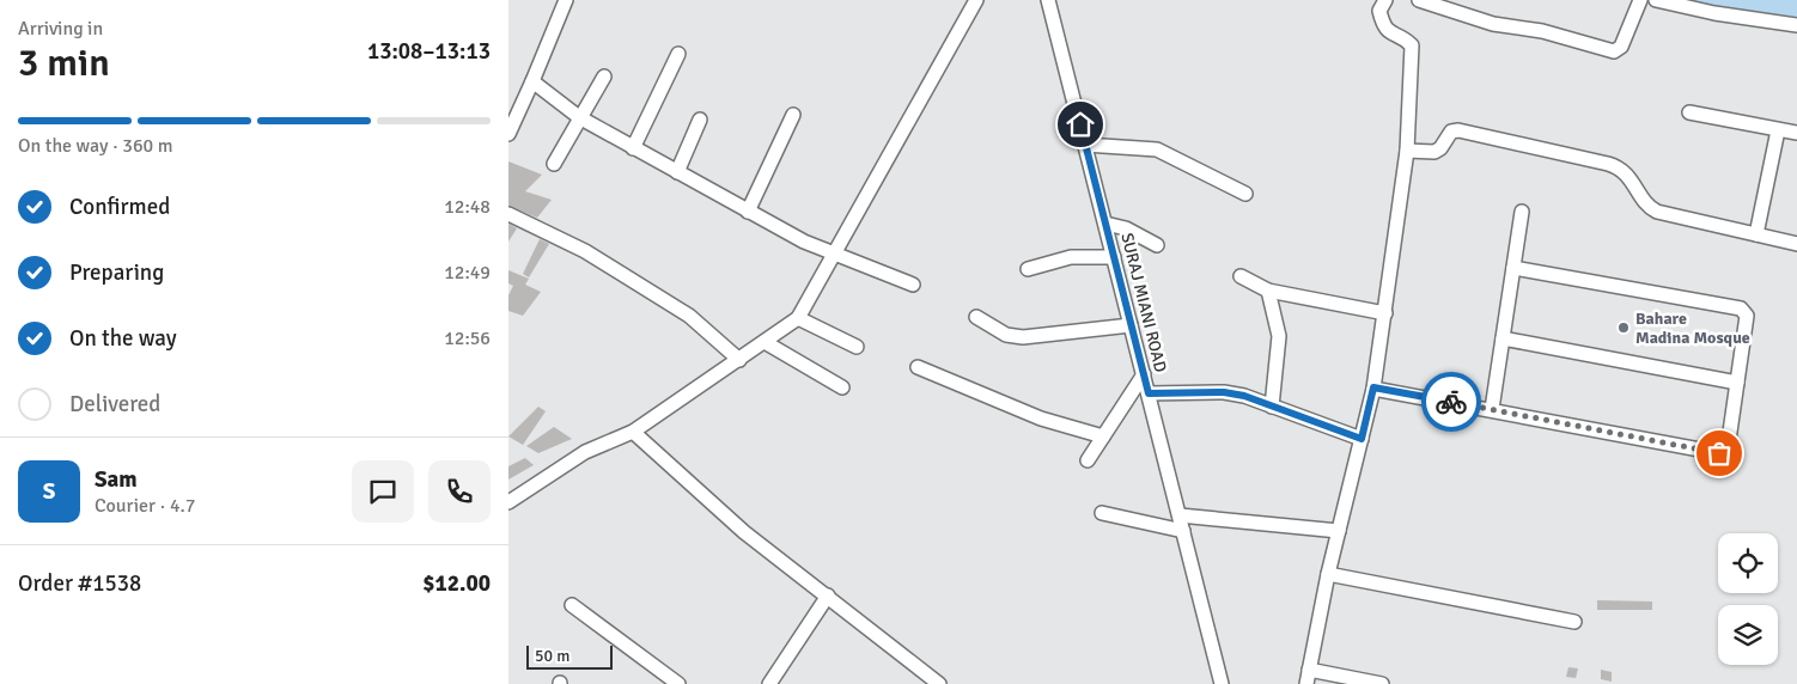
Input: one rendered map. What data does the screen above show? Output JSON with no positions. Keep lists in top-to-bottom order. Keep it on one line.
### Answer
{"streets":{"street":["SURAJ MIANI ROAD"]},"places":["Bahare Madina Mosque"],"scale_bar":"50 m","page":{"heading":["3 min","Arriving in","13:08–13:13"],"panel":["Sam","Courier · 4.7","Order #1538","$12.00"],"bar":"On the way · 360 m","list":[["Confirmed","12:48"],["Preparing","12:49"],["On the way","12:56"],"Delivered"],"round":"S","scale":"50 m"}}
